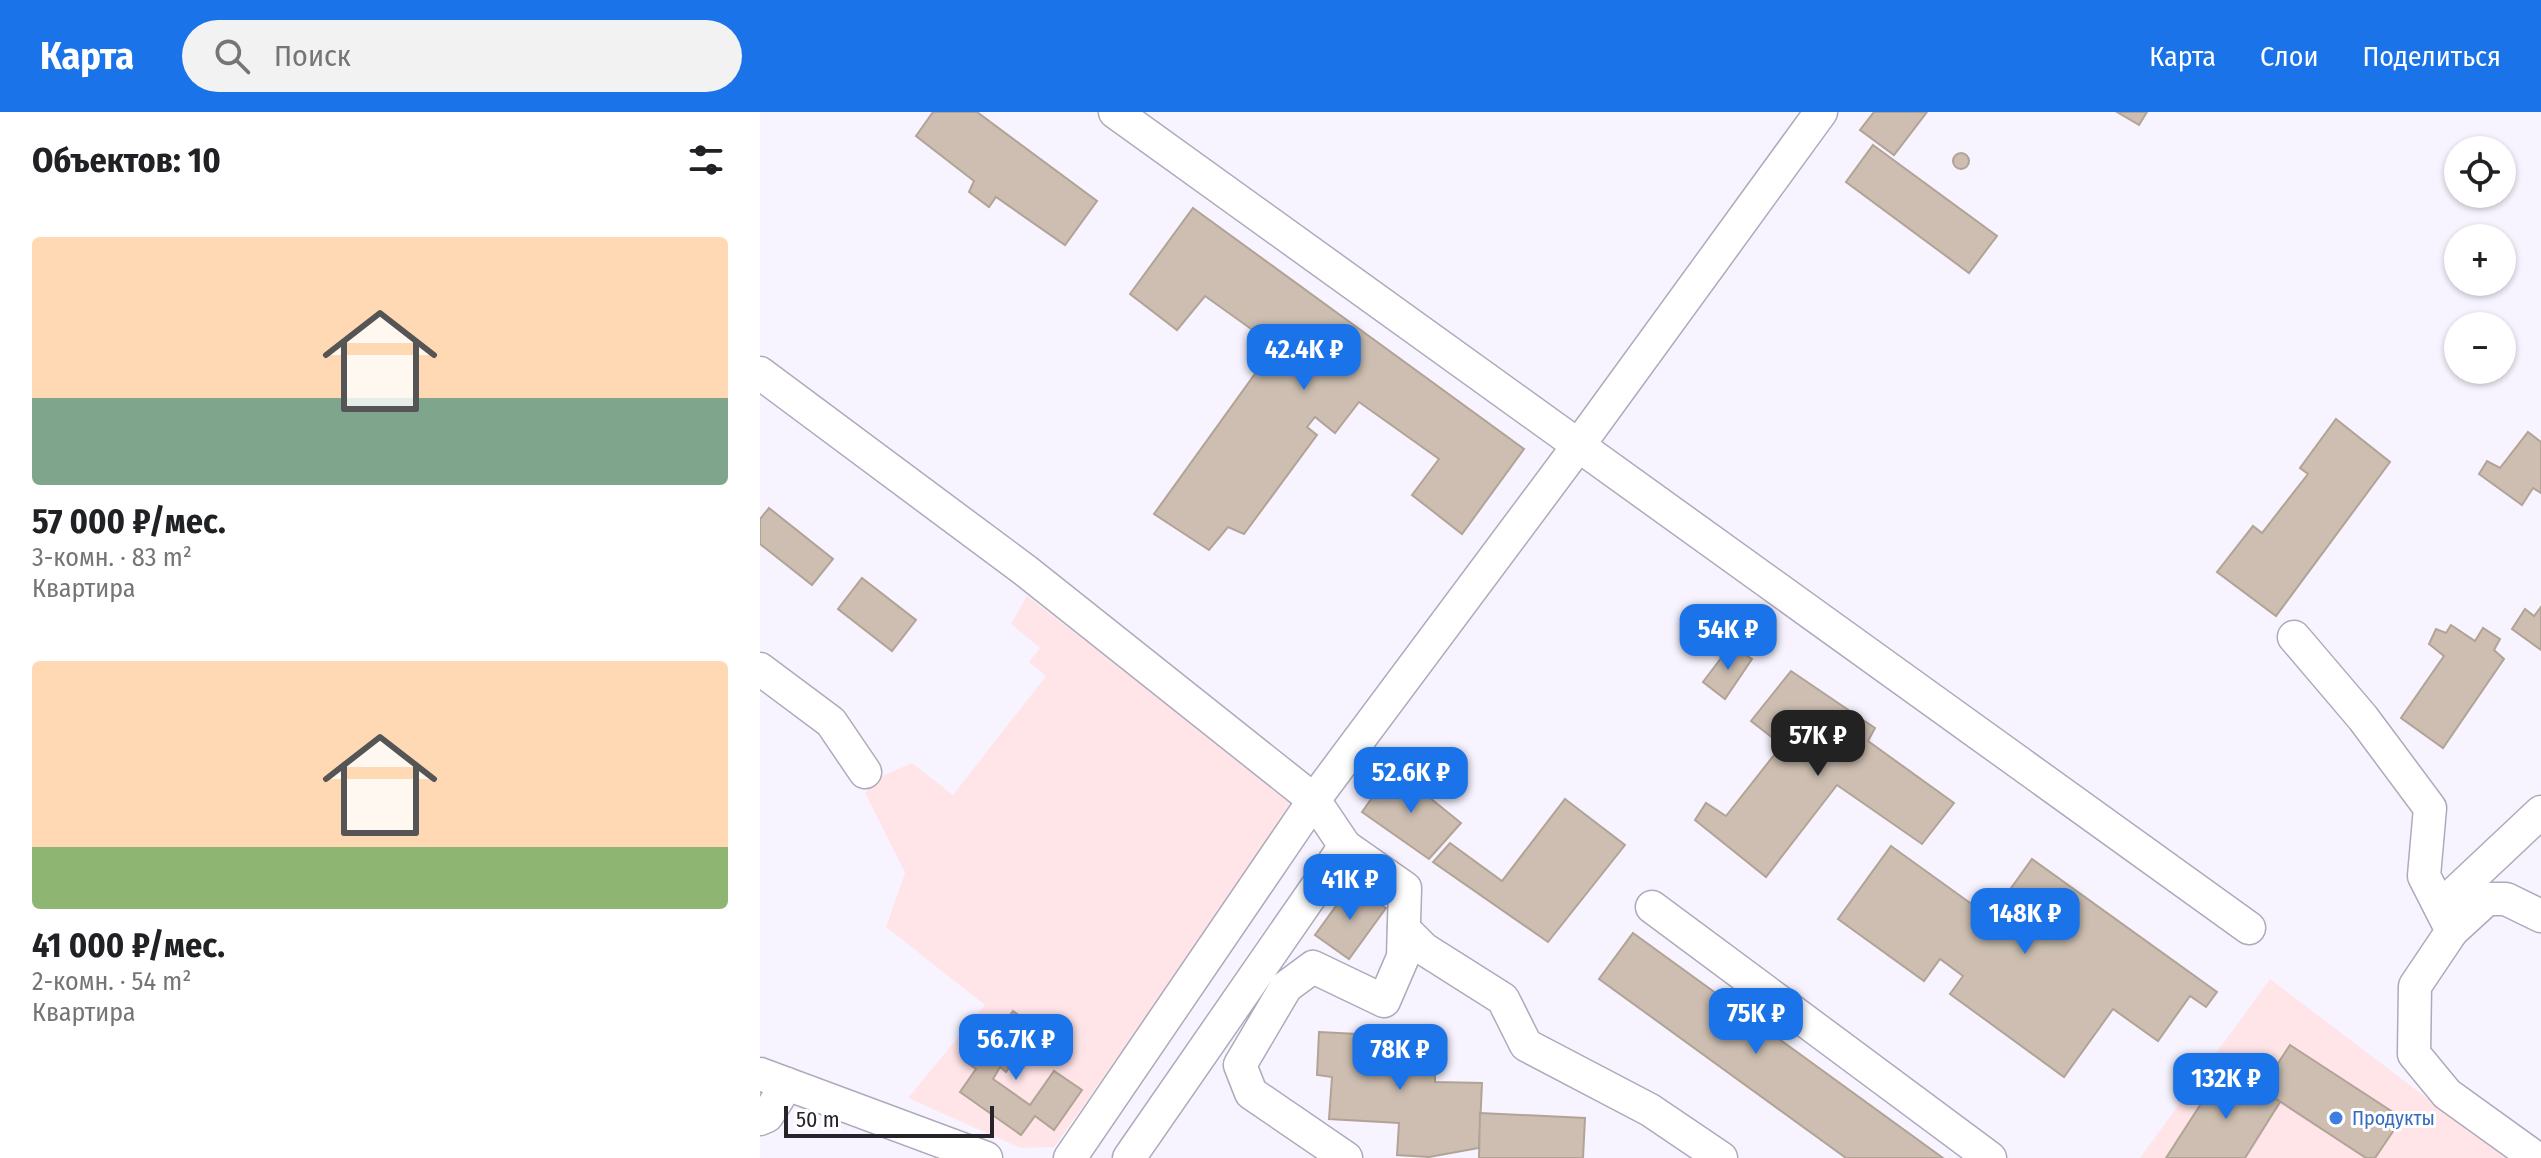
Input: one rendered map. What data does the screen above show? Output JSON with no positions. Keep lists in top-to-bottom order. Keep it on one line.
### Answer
{"places":["Продукты"],"scale_bar":"50 m","page":{"header":"Карта","search":"Поиск","nav":["Карта","Слои","Поделиться"],"heading":"Объектов: 10","map_buttons":["+","−"],"list":[{"name":"57 000 ₽/мес.","note":"3-комн. · 83 m² · Квартира"},{"name":"41 000 ₽/мес.","note":"2-комн. · 54 m² · Квартира"}],"price":["42.4K ₽","54K ₽","57K ₽","52.6K ₽","41K ₽","148K ₽","75K ₽","56.7K ₽","78K ₽","132K ₽"],"scale":"50 m"}}
